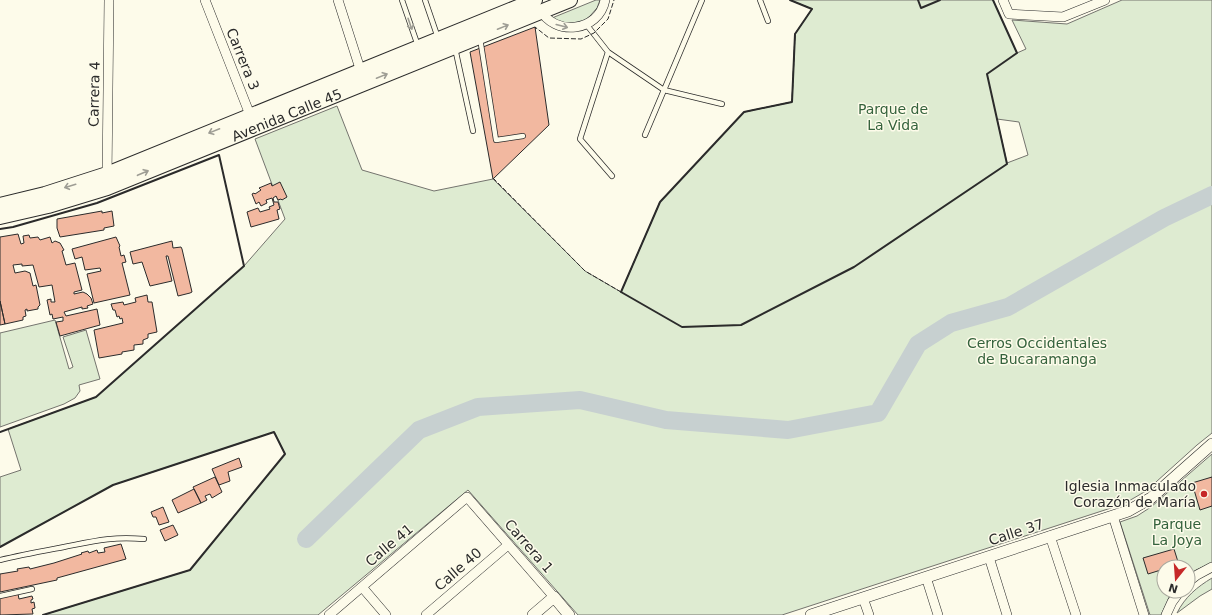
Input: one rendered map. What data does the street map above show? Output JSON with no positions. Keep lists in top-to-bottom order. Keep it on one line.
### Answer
{"streets":{"main road":["Avenida Calle 45"],"street":["Carrera 3","Carrera 4","Calle 37","Calle 41","Carrera 1","Calle 40"]},"crossings":[["Carrera 3","Avenida Calle 45"],["Carrera 4","Avenida Calle 45"],["Calle 41","Carrera 1"],["Carrera 1","Calle 40"]],"parks":["Parque de La Vida","Cerros Occidentales de Bucaramanga","Parque La Joya"],"places":["Iglesia Inmaculado Corazón de María"],"north":"bottom"}
